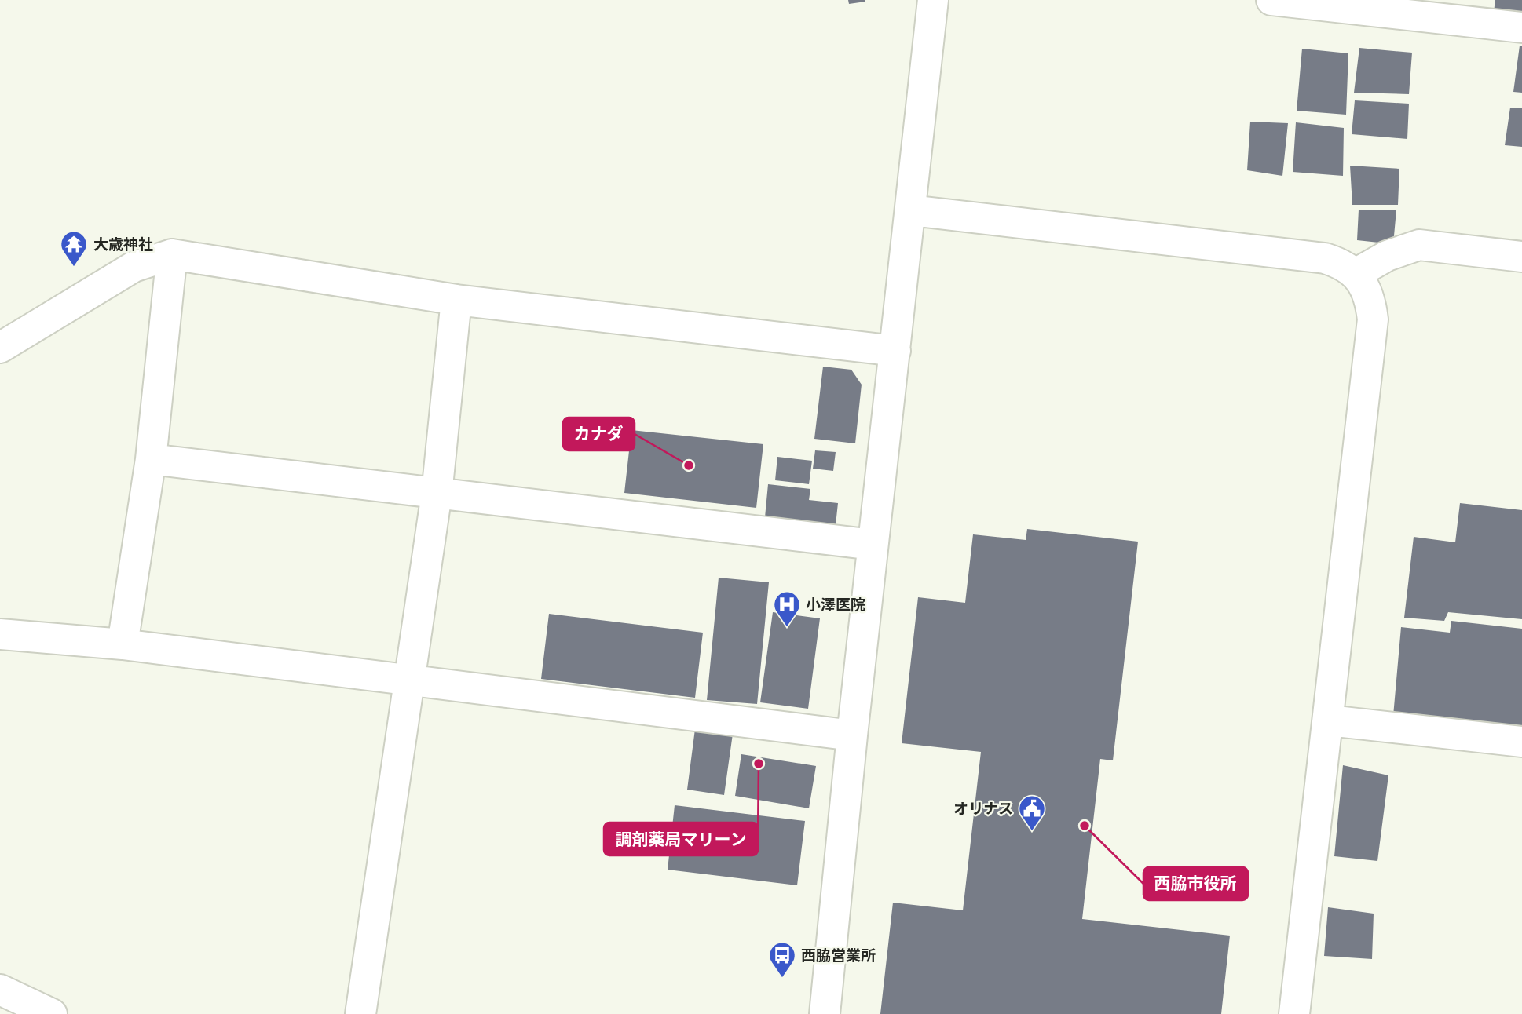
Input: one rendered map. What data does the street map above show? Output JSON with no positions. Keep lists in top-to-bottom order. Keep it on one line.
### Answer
{"places":{"temple":["大歳神社"],"other":["カナダ","調剤薬局マリーン","西脇市役所"],"hospital":["小澤医院"],"public building":["オリナス"],"bus stop":["西脇営業所"]}}
